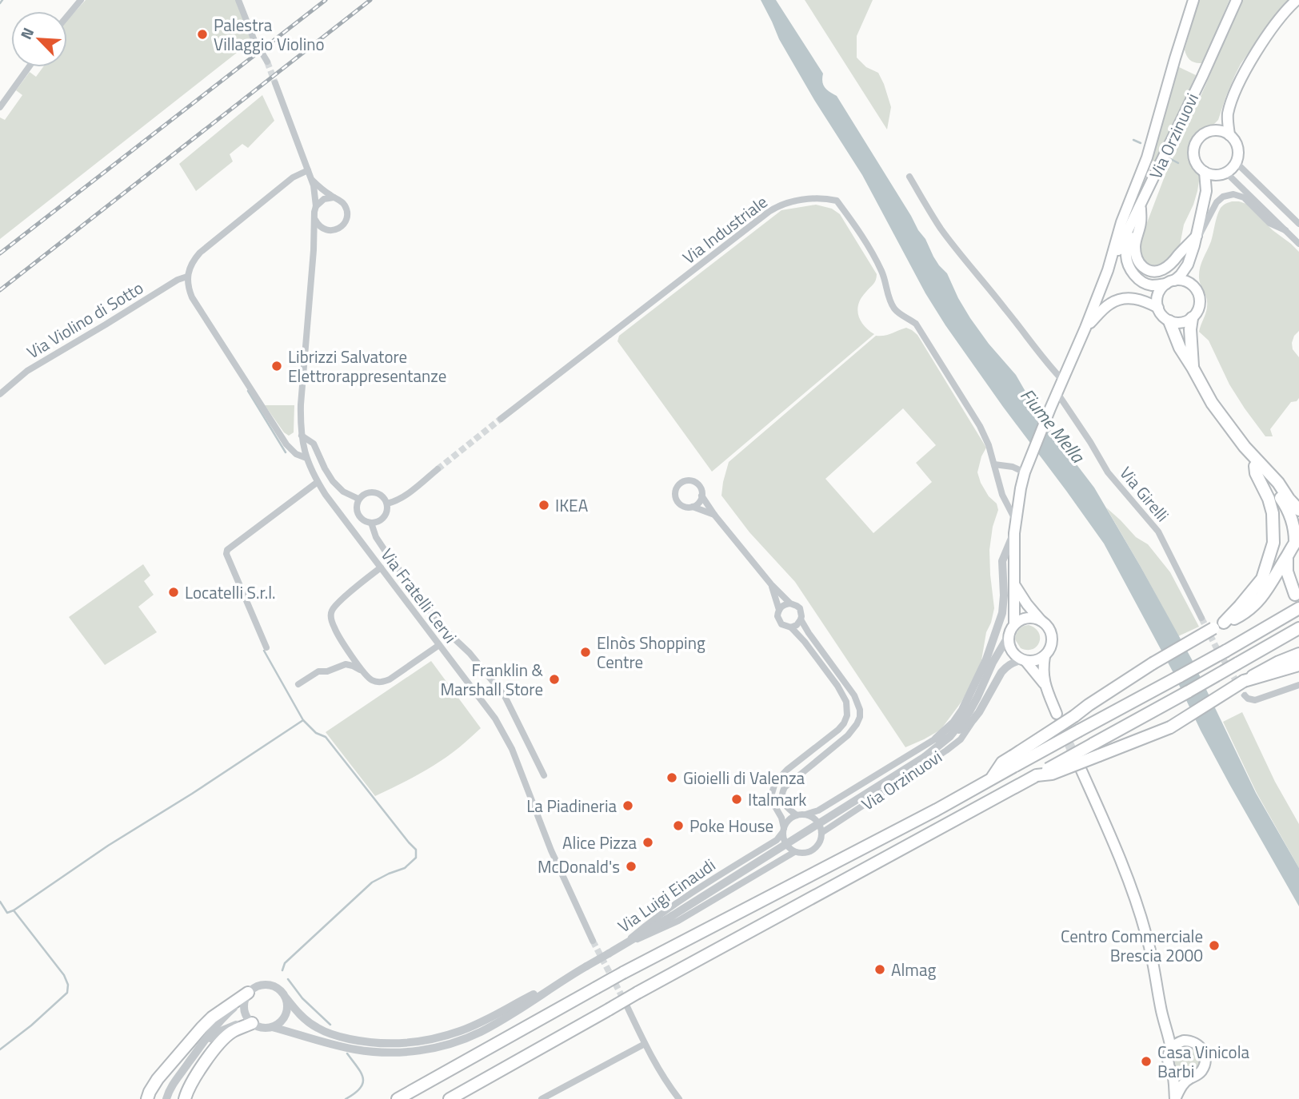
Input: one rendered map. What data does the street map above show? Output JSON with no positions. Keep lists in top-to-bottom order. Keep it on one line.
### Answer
{"streets":{"main road":["Via Orzinuovi"],"street":["Via Industriale","Via Violino di Sotto","Via Girelli","Via Fratelli Cervi","Via Luigi Einaudi"]},"crossings":[["Via Orzinuovi","Via Industriale"],["Via Orzinuovi","Via Girelli"],["Via Orzinuovi","Via Luigi Einaudi"]],"water":["Fiume Mella"],"places":["Palestra Villaggio Violino","Librizzi Salvatore Elettrorappresentanze","IKEA","Locatelli S.r.l.","Elnòs Shopping Centre","Franklin & Marshall Store","Gioielli di Valenza","Italmark","La Piadineria","Poke House","Alice Pizza","McDonald's","Centro Commerciale Brescia 2000","Almag","Casa Vinicola Barbi"],"north":"top left"}
